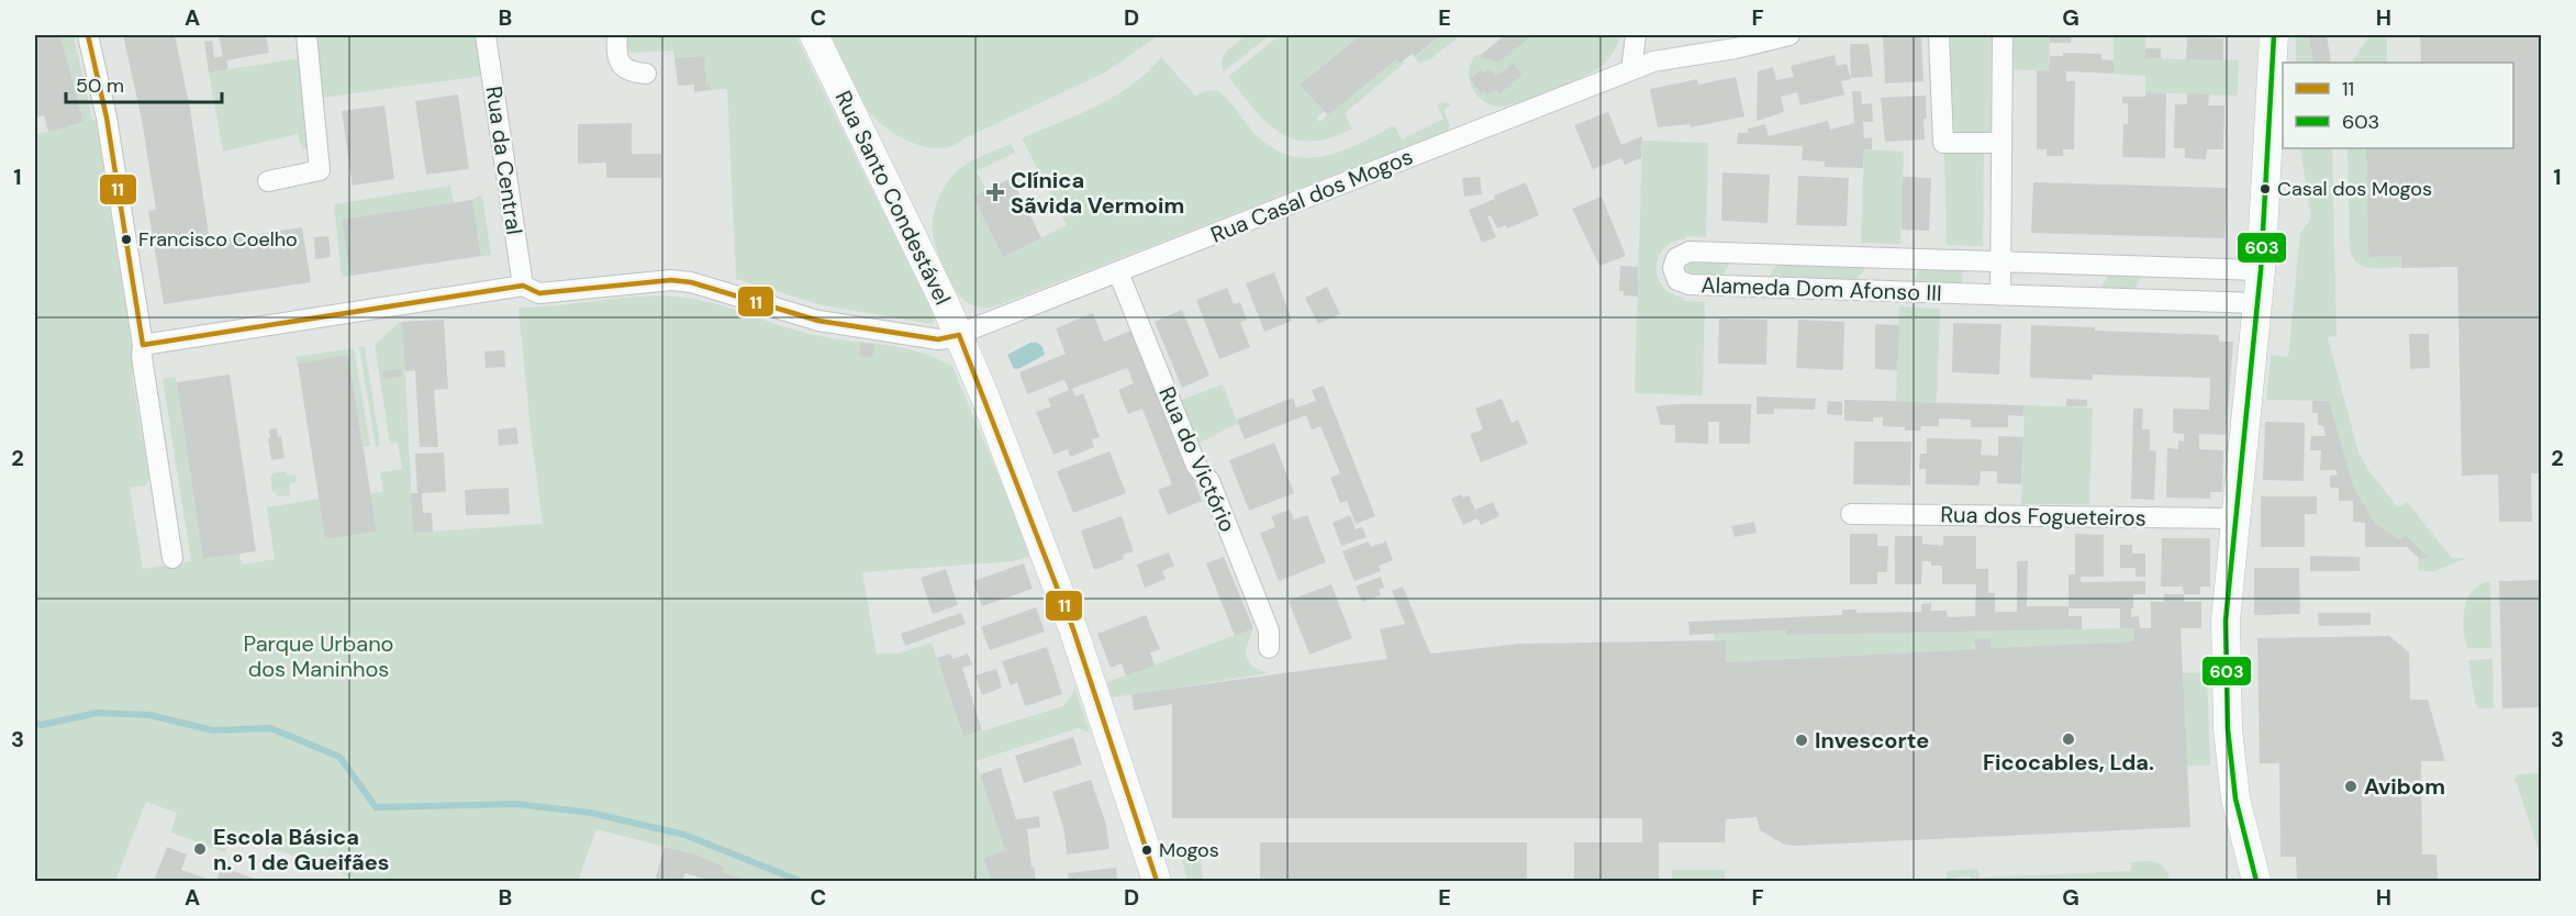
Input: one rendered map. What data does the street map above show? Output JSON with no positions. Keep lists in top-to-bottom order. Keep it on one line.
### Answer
{"streets":{"street":["Rua da Central","Rua Casal dos Mogos","Rua Santo Condestável","Alameda Dom Afonso III","Rua do Victório","Rua dos Fogueteiros"]},"crossings":[["Rua da Central","Rua Casal dos Mogos"],["Rua Casal dos Mogos","Rua Santo Condestável"],["Rua Casal dos Mogos","Rua do Victório"]],"parks":["Parque Urbano dos Maninhos"],"places":{"other":["Casal dos Mogos","Francisco Coelho","Ficocables, Lda.","Invescorte","Avibom","Escola Básica n.º 1 de Gueifães","Mogos"],"health":["Clínica Sãvida Vermoim"]},"lines":["transit line 11","transit line 603"],"legend":["11","603"],"scale_bar":"50 m","grid":{"columns":["A","B","C","D","E","F","G","H"],"rows":["1","2","3"]}}
